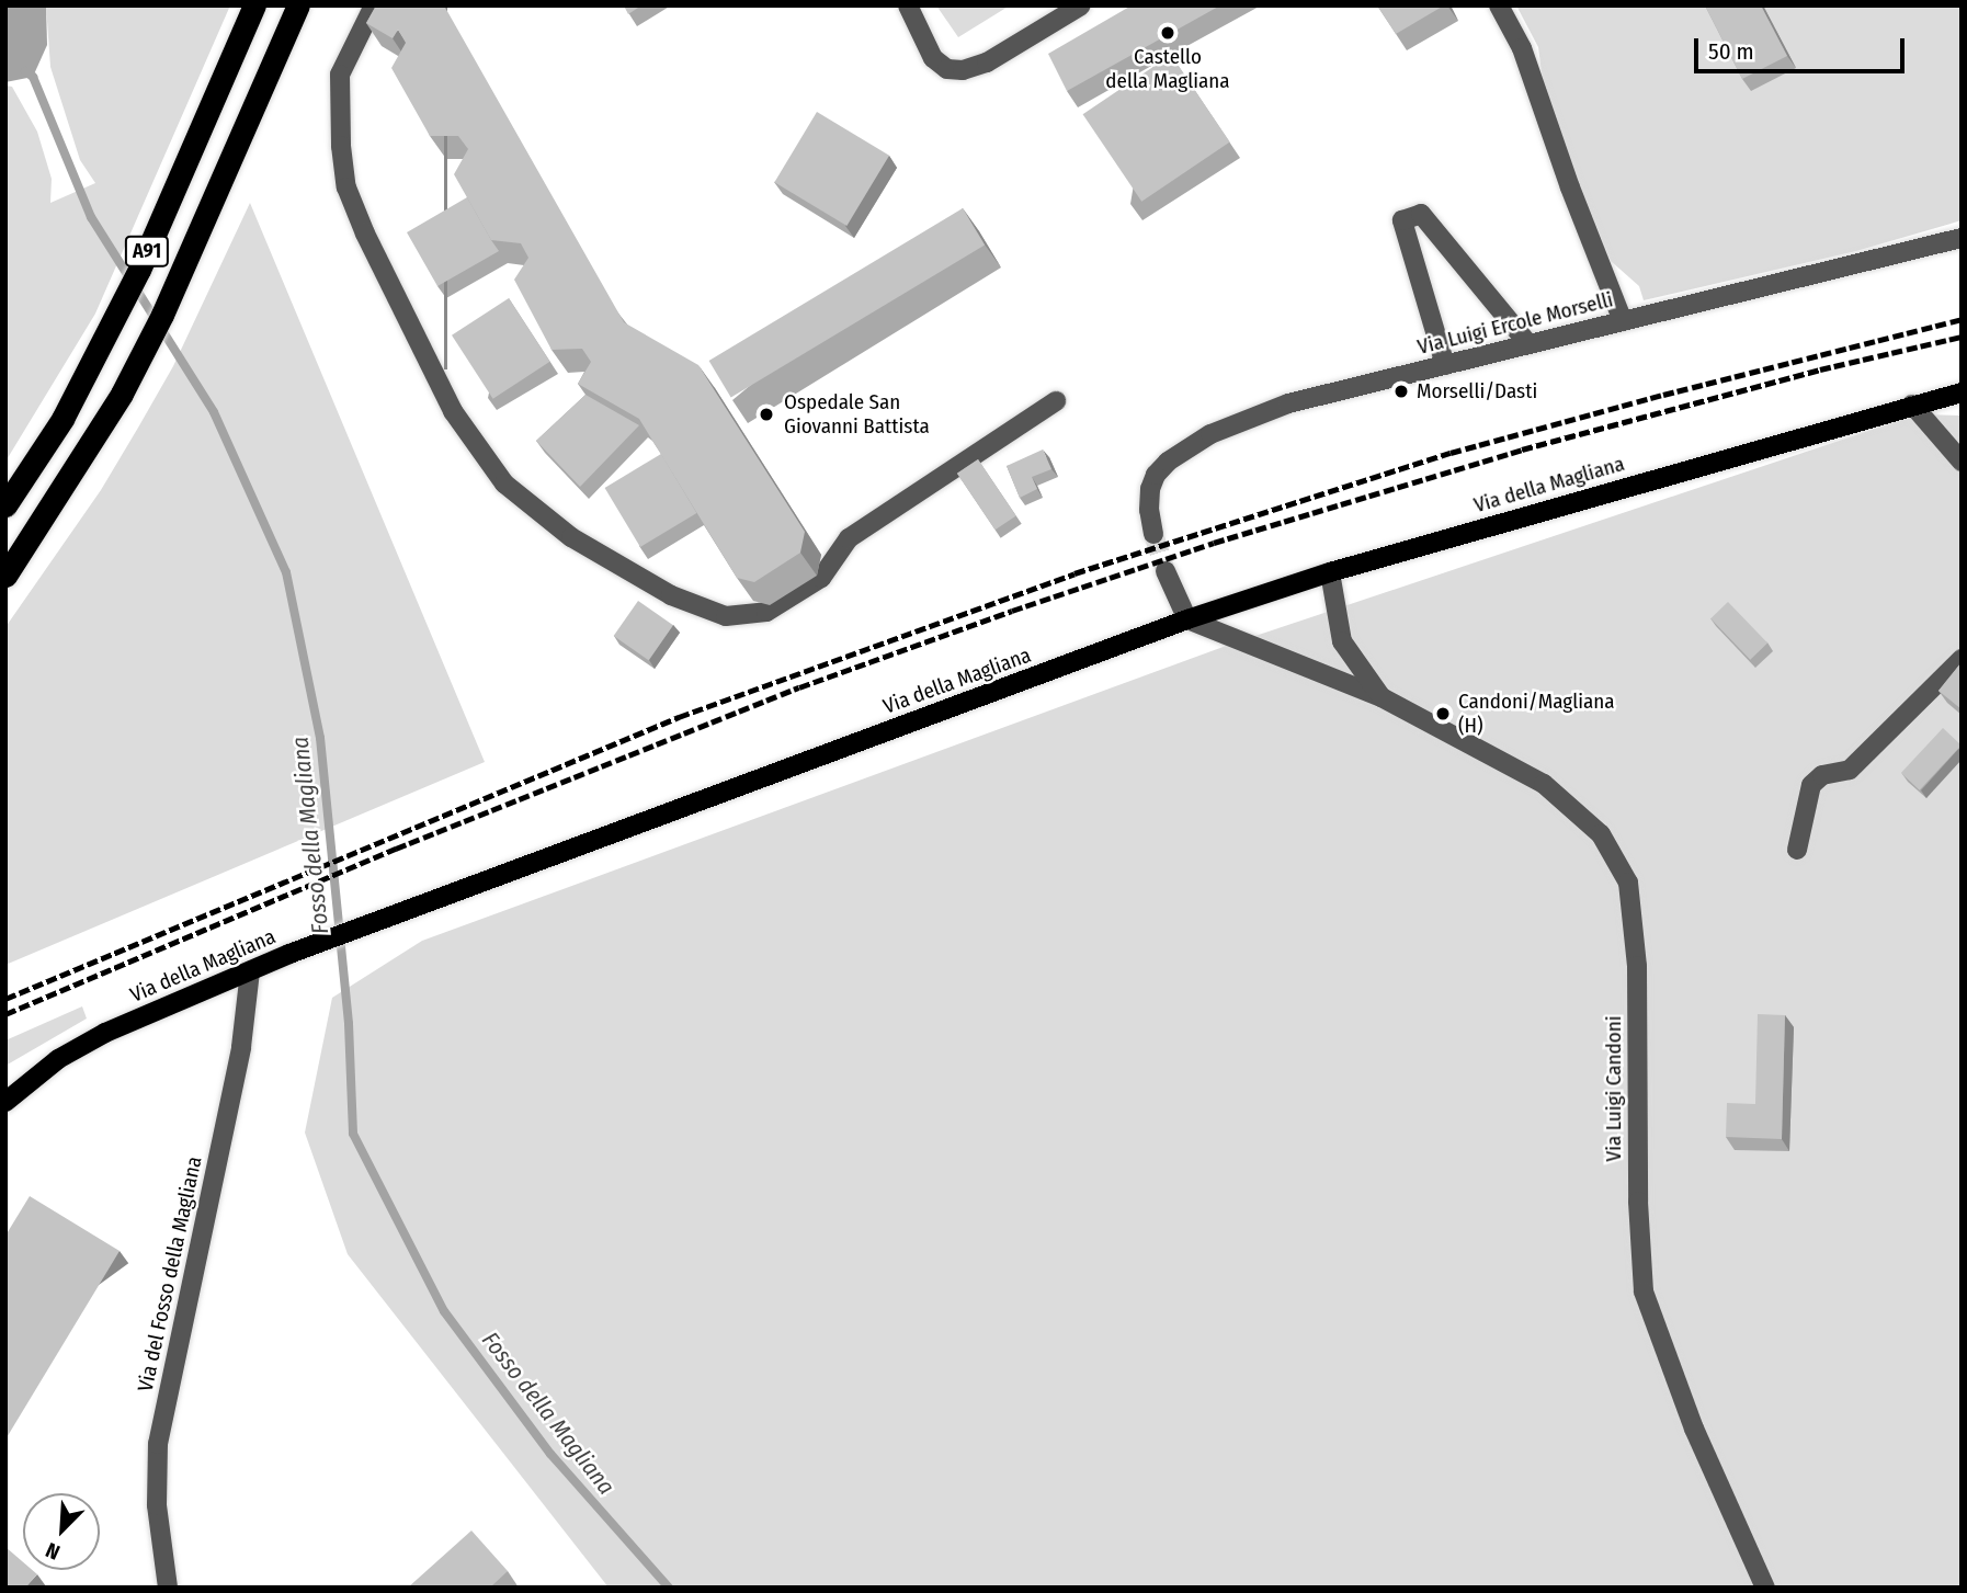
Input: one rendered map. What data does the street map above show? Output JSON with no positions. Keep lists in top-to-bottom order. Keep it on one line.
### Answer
{"streets":{"highway":["A91"],"main road":["Via della Magliana"],"street":["Via Luigi Ercole Morselli","Via Luigi Candoni","Via del Fosso della Magliana"]},"crossings":[["Via della Magliana","Via Luigi Candoni"],["Via della Magliana","Via del Fosso della Magliana"]],"water":["Fosso della Magliana"],"places":["Castello della Magliana","Morselli/Dasti","Ospedale San Giovanni Battista","Candoni/Magliana (H)"],"scale_bar":"50 m","north":"bottom left"}
